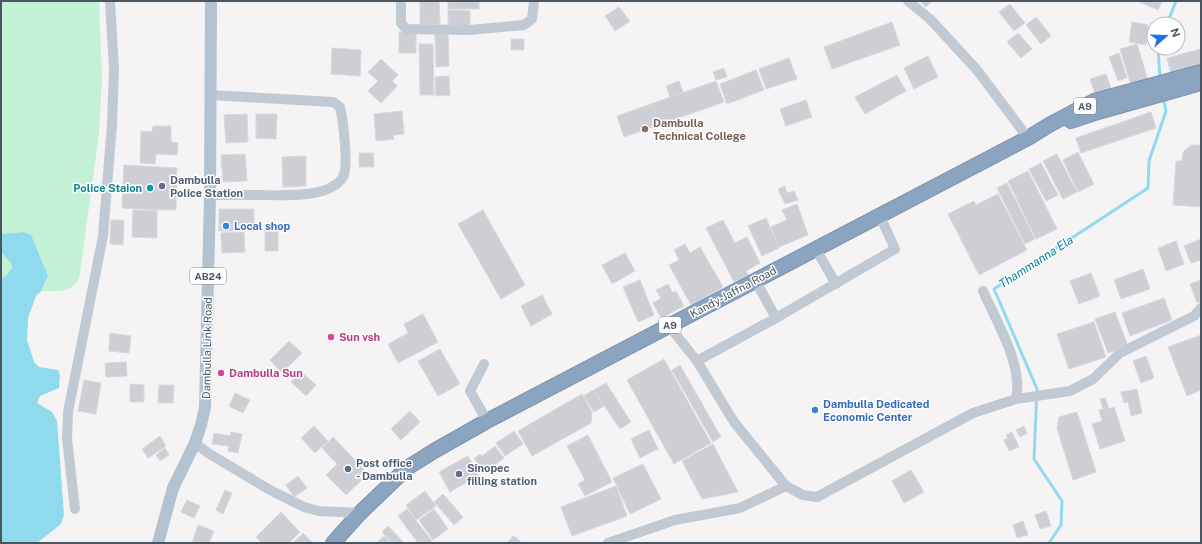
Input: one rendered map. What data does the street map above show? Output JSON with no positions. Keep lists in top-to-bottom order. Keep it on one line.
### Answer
{"streets":{"highway":["A9","Kandy-Jaffna Road"],"main road":["AB24","Dambulla Link Road"]},"water":["Thammanna Ela"],"places":["Dambulla Technical College","Dambulla Police Station","Police Staion","Local shop","Sun vsh","Dambulla Sun","Dambulla Dedicated Economic Center","Post office - Dambulla","Sinopec filling station"],"north":"right"}
